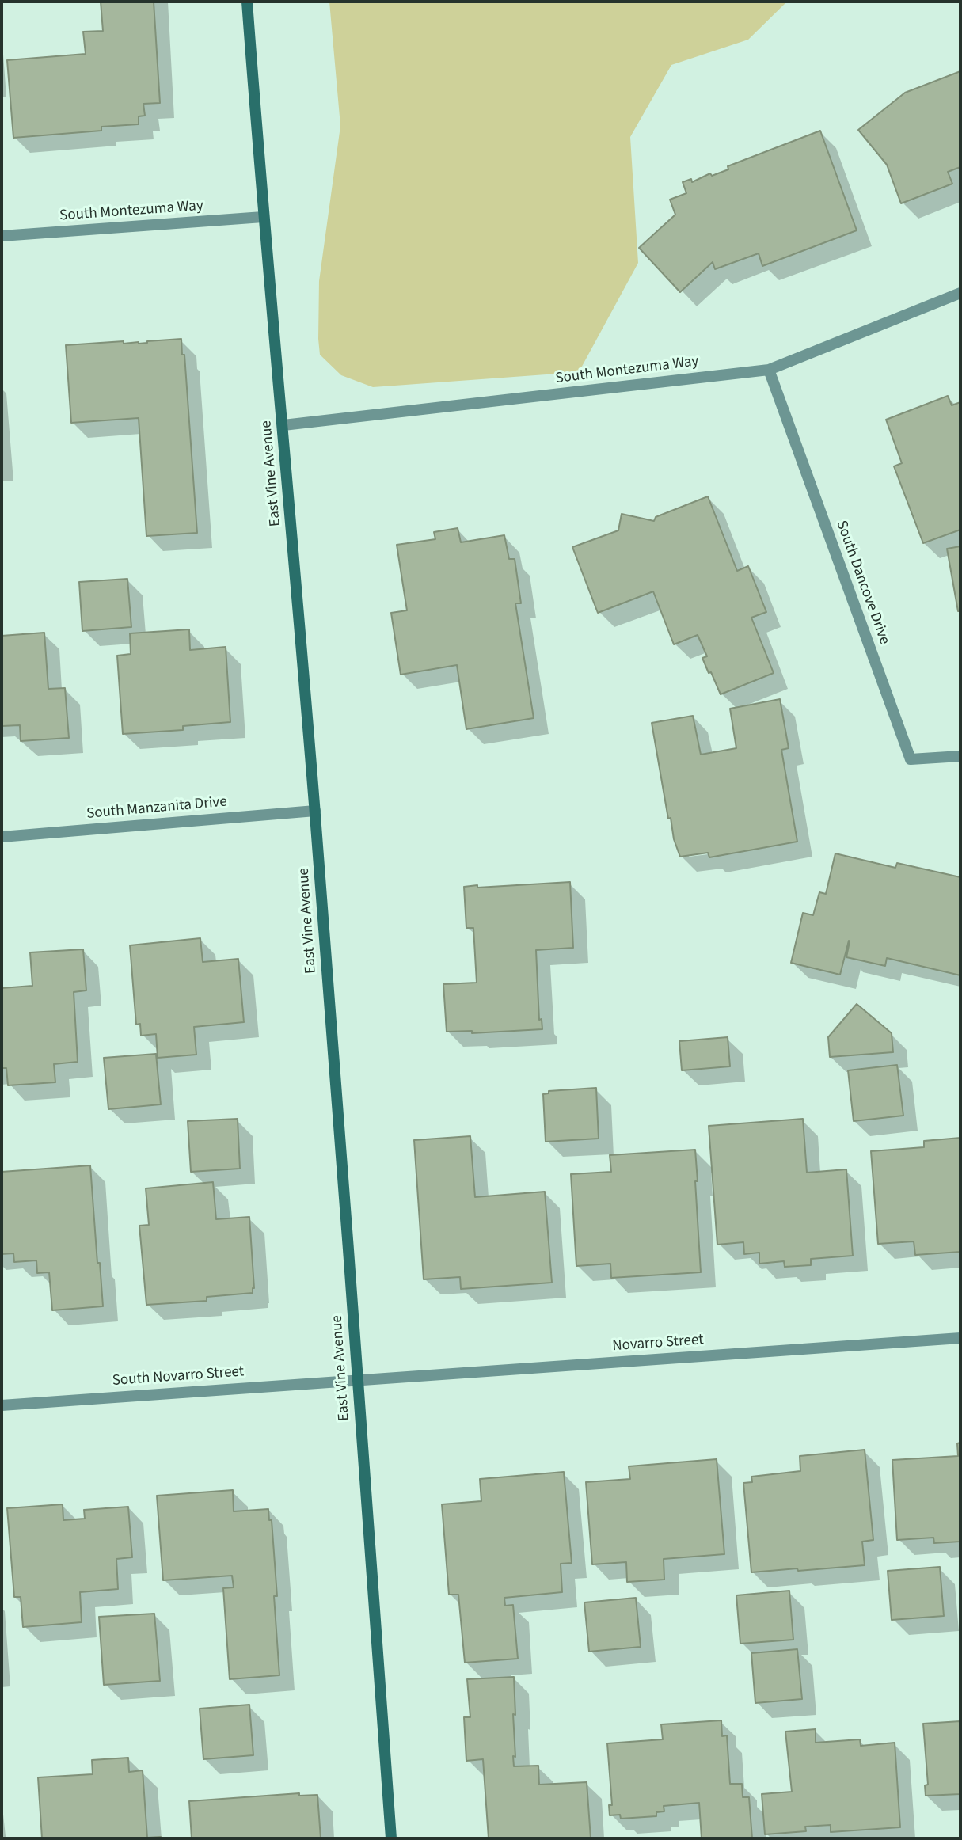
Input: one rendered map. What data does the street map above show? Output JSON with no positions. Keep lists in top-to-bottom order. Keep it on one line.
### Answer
{"streets":{"street":["South Montezuma Way","East Vine Avenue","South Dancove Drive","South Manzanita Drive","Novarro Street","South Novarro Street"]},"crossings":[["South Montezuma Way","East Vine Avenue"],["South Montezuma Way","South Dancove Drive"],["East Vine Avenue","South Manzanita Drive"],["East Vine Avenue","Novarro Street"],["East Vine Avenue","South Novarro Street"],["Novarro Street","South Novarro Street"]]}
